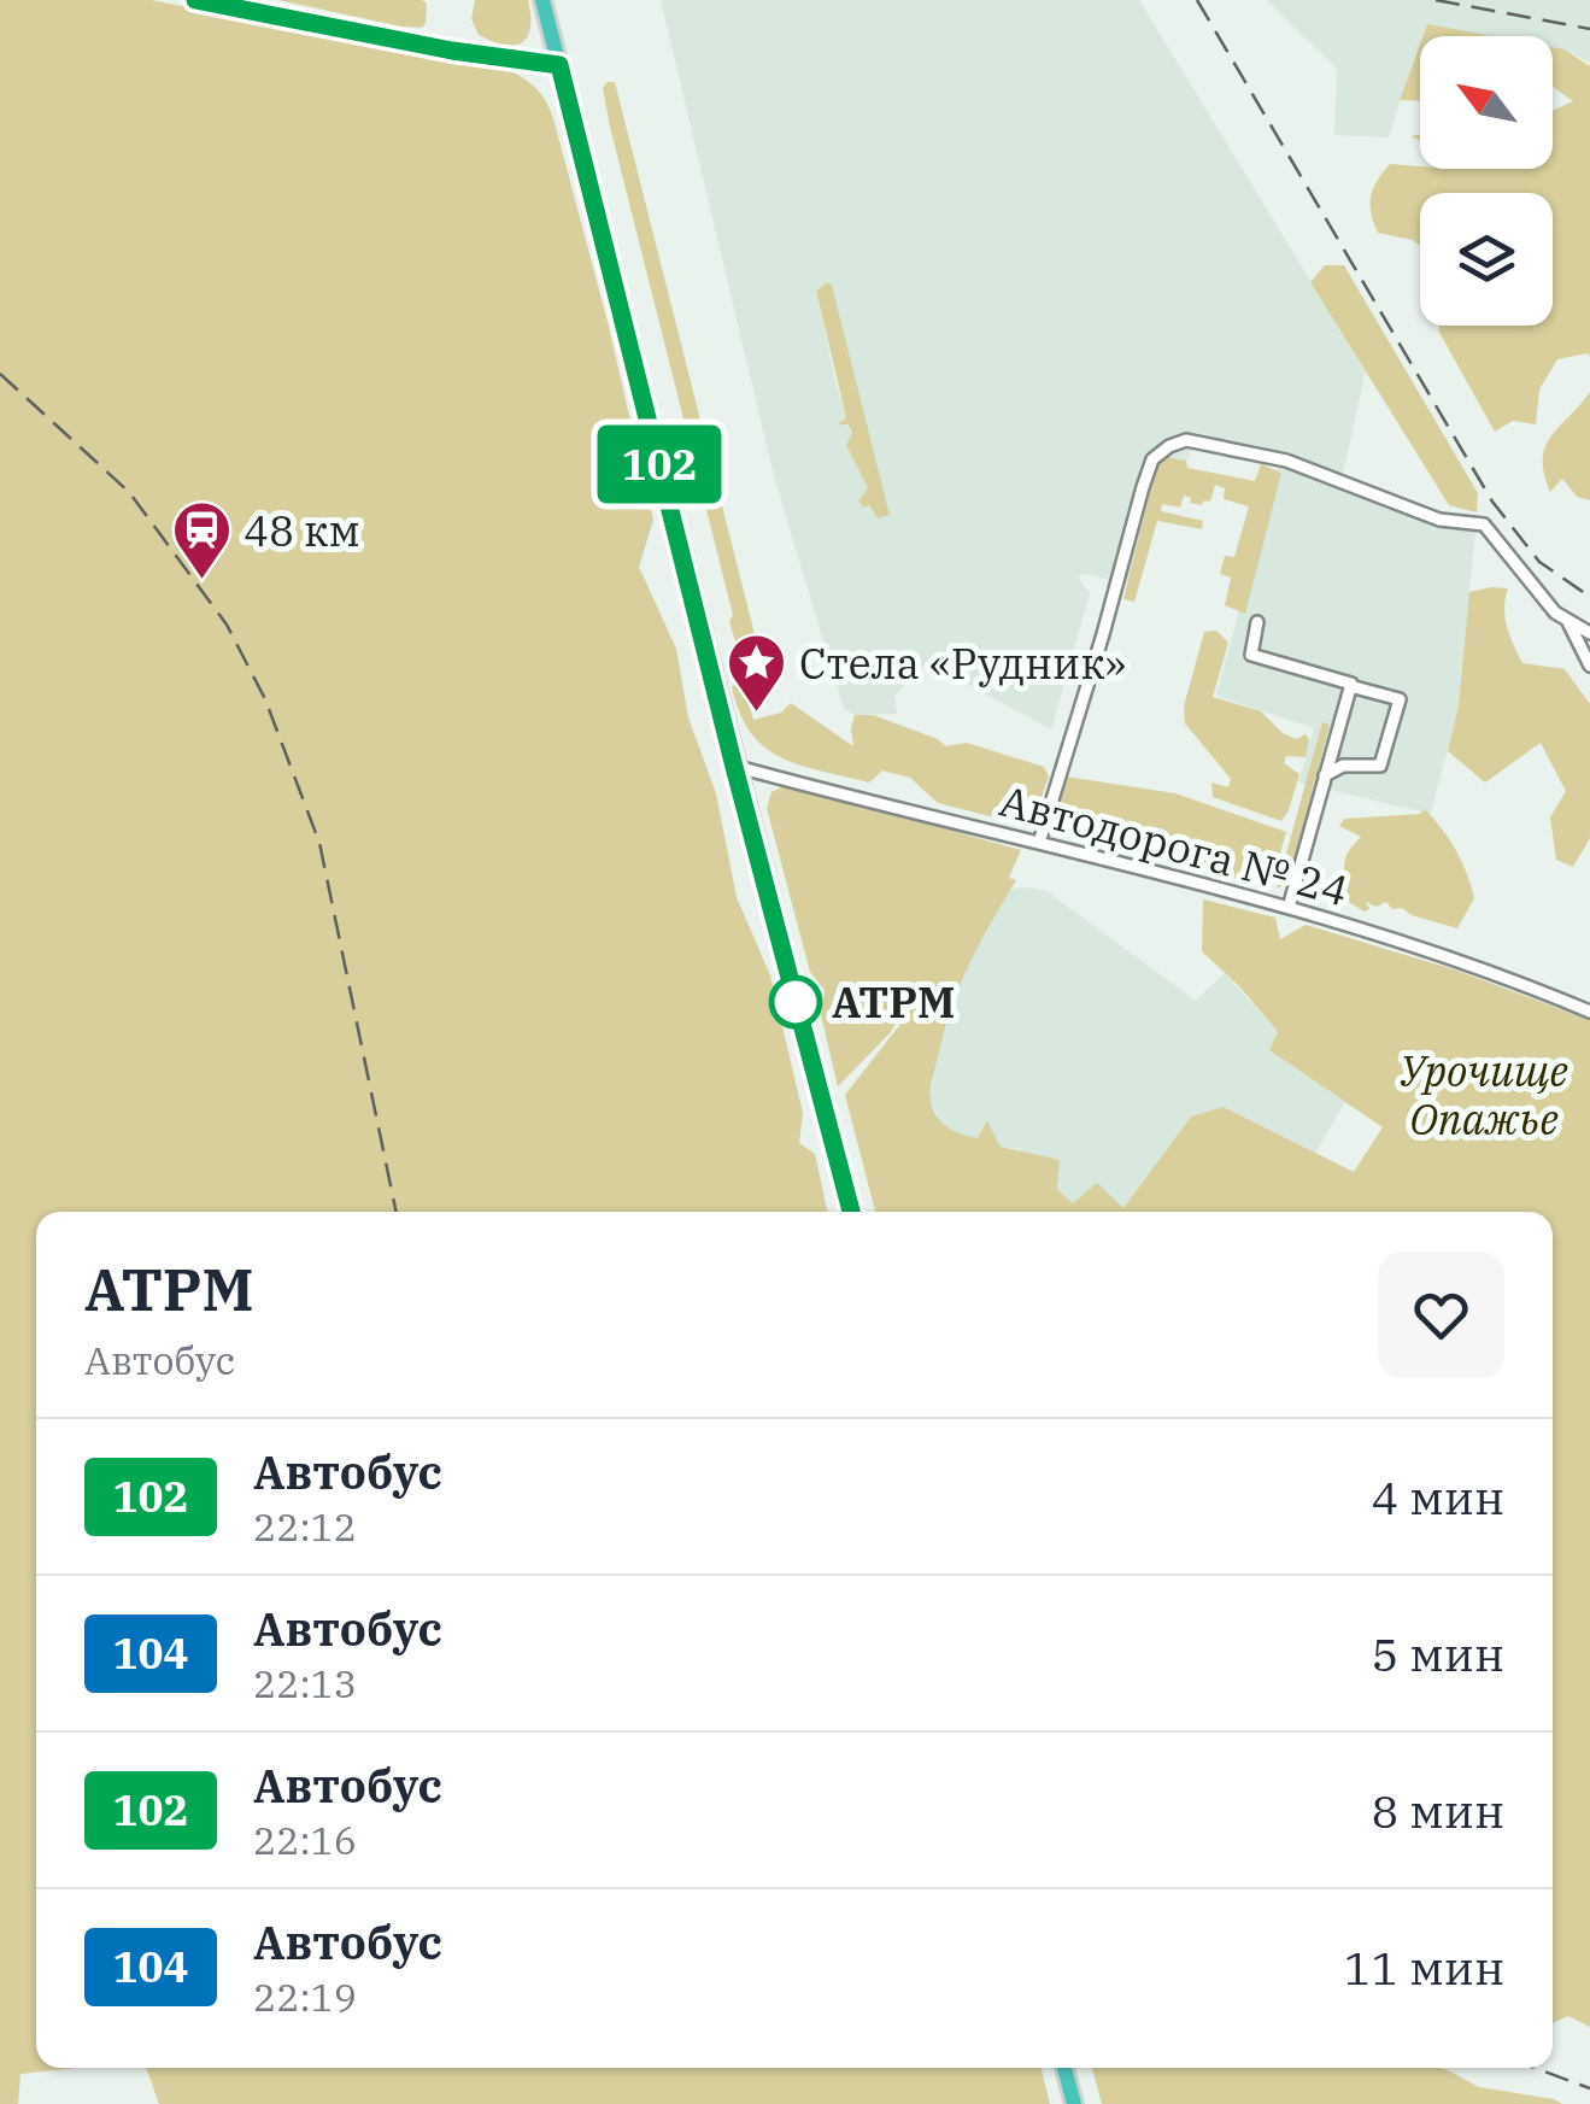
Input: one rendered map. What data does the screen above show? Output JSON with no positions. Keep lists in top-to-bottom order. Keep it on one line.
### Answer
{"streets":{"street":["Автодорога № 24"]},"parks":["Урочище Опажье"],"places":{"station":["48 км"],"place":["Стела «Рудник»"],"other":["АТРМ"]},"lines":["bus line 102"],"north":"top left","page":{"on_map":"102","heading":["АТРМ","Автобус"],"list":[{"mark":"102","name":"Автобус","note":"22:12","value":"4 мин"},{"mark":"104","name":"Автобус","note":"22:13","value":"5 мин"},{"mark":"102","name":"Автобус","note":"22:16","value":"8 мин"},{"mark":"104","name":"Автобус","note":"22:19","value":"11 мин"}]}}
